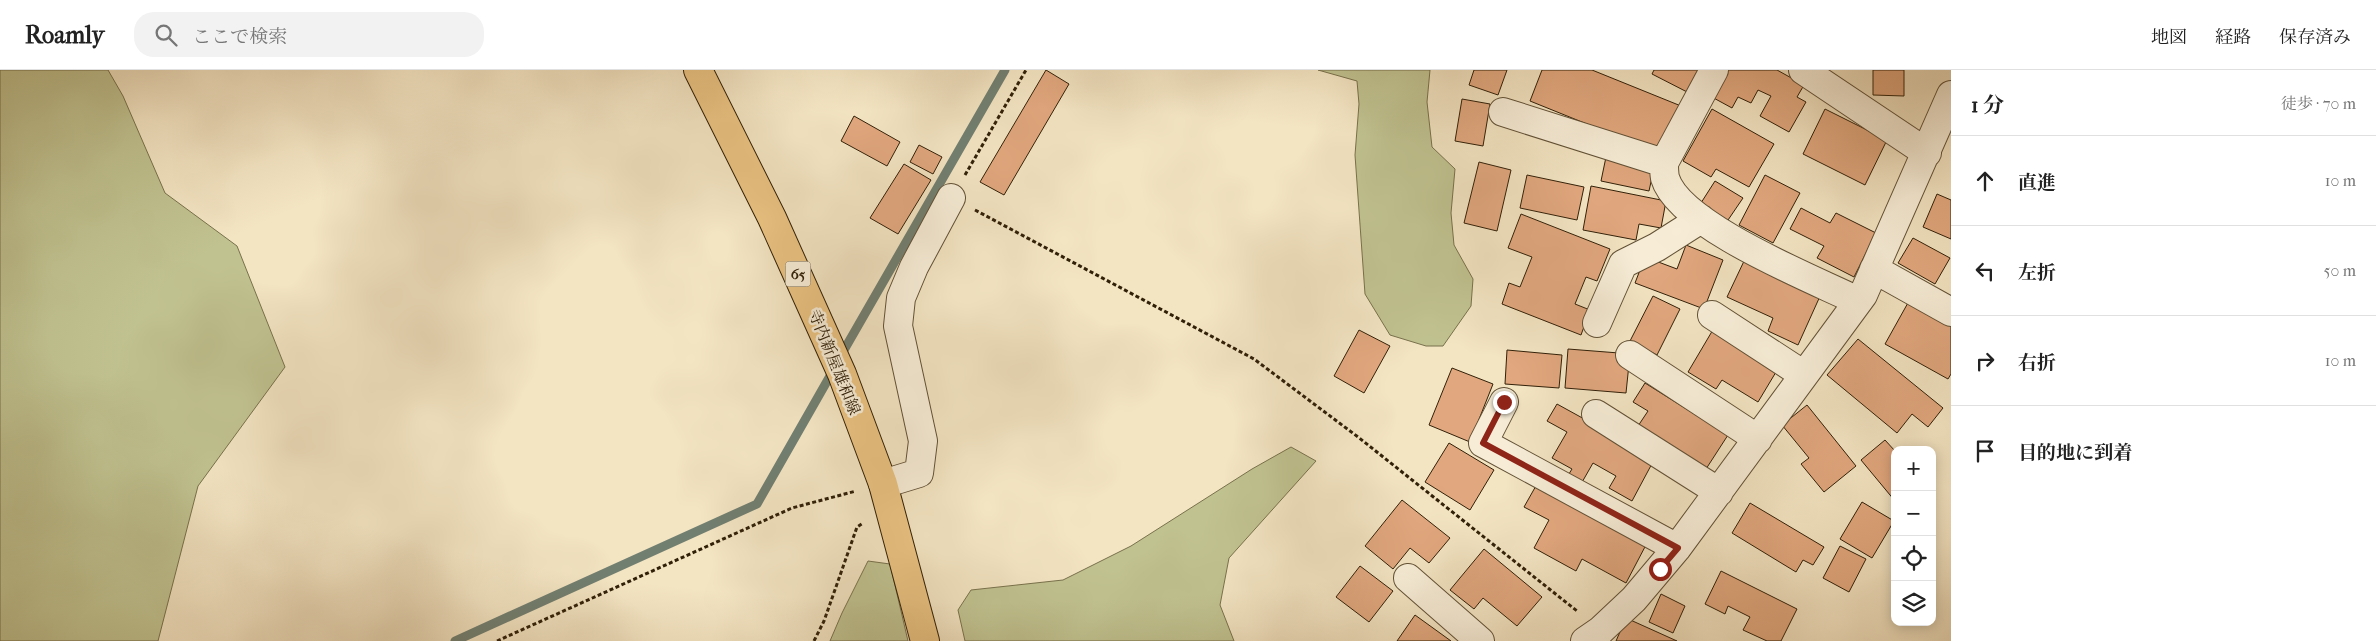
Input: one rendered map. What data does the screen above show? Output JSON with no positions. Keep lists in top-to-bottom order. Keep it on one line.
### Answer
{"streets":{"main road":["65","寺内新屋雄和線"]},"page":{"header":"Roamly","search":"ここで検索","nav":["地図","経路","保存済み"],"heading":["1 分","徒歩 · 70 m"],"list":[["直進","10 m"],["左折","50 m"],["右折","10 m"],"目的地に到着"],"map_buttons":["+","−"]}}
